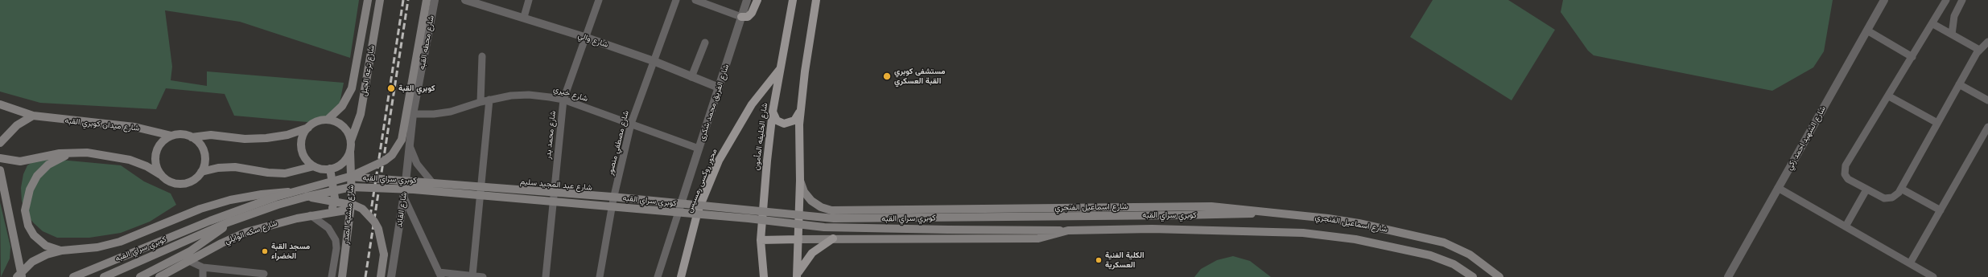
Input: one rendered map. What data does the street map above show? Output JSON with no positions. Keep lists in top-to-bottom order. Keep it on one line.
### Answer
{"streets":{"main road":["شارع ترعه الجبل","شارع ميدان كوبري القبه","شارع الخليفه المأمون","كوبري سراي القبه","محور روكسى رمسيس","شارع اسماعيل الفنجري","شارع منشيه الصدر","شارع سكه الوايلي"],"street":["شارع والي","شارع محطه القبه","شارع خيري","شارع الفريق محمد شكرى","شارع محمد بدر","شارع الشهيد احمد زكي","شارع مصطفي منصور","شارع عبد المجيد سليم","شارع القائد"]},"crossings":[["شارع والي","شارع الفريق محمد شكرى"],["شارع والي","شارع محمد بدر"],["شارع والي","شارع مصطفي منصور"],["شارع محطه القبه","شارع خيري"],["شارع محطه القبه","شارع القائد"],["شارع ترعه الجبل","شارع منشيه الصدر"],["شارع خيري","شارع الفريق محمد شكرى"],["شارع خيري","شارع محمد بدر"],["شارع خيري","شارع مصطفي منصور"],["شارع الفريق محمد شكرى","شارع عبد المجيد سليم"],["شارع محمد بدر","شارع عبد المجيد سليم"],["شارع الخليفه المأمون","محور روكسى رمسيس"],["شارع مصطفي منصور","شارع عبد المجيد سليم"],["كوبري سراي القبه","شارع اسماعيل الفنجري"],["شارع عبد المجيد سليم","شارع القائد"],["شارع منشيه الصدر","شارع سكه الوايلي"]],"places":["مستشفى كوبري القبة العسكري","كوبري القبة","مسجد القبة الخضراء","الكلية الفنية العسكرية"]}
